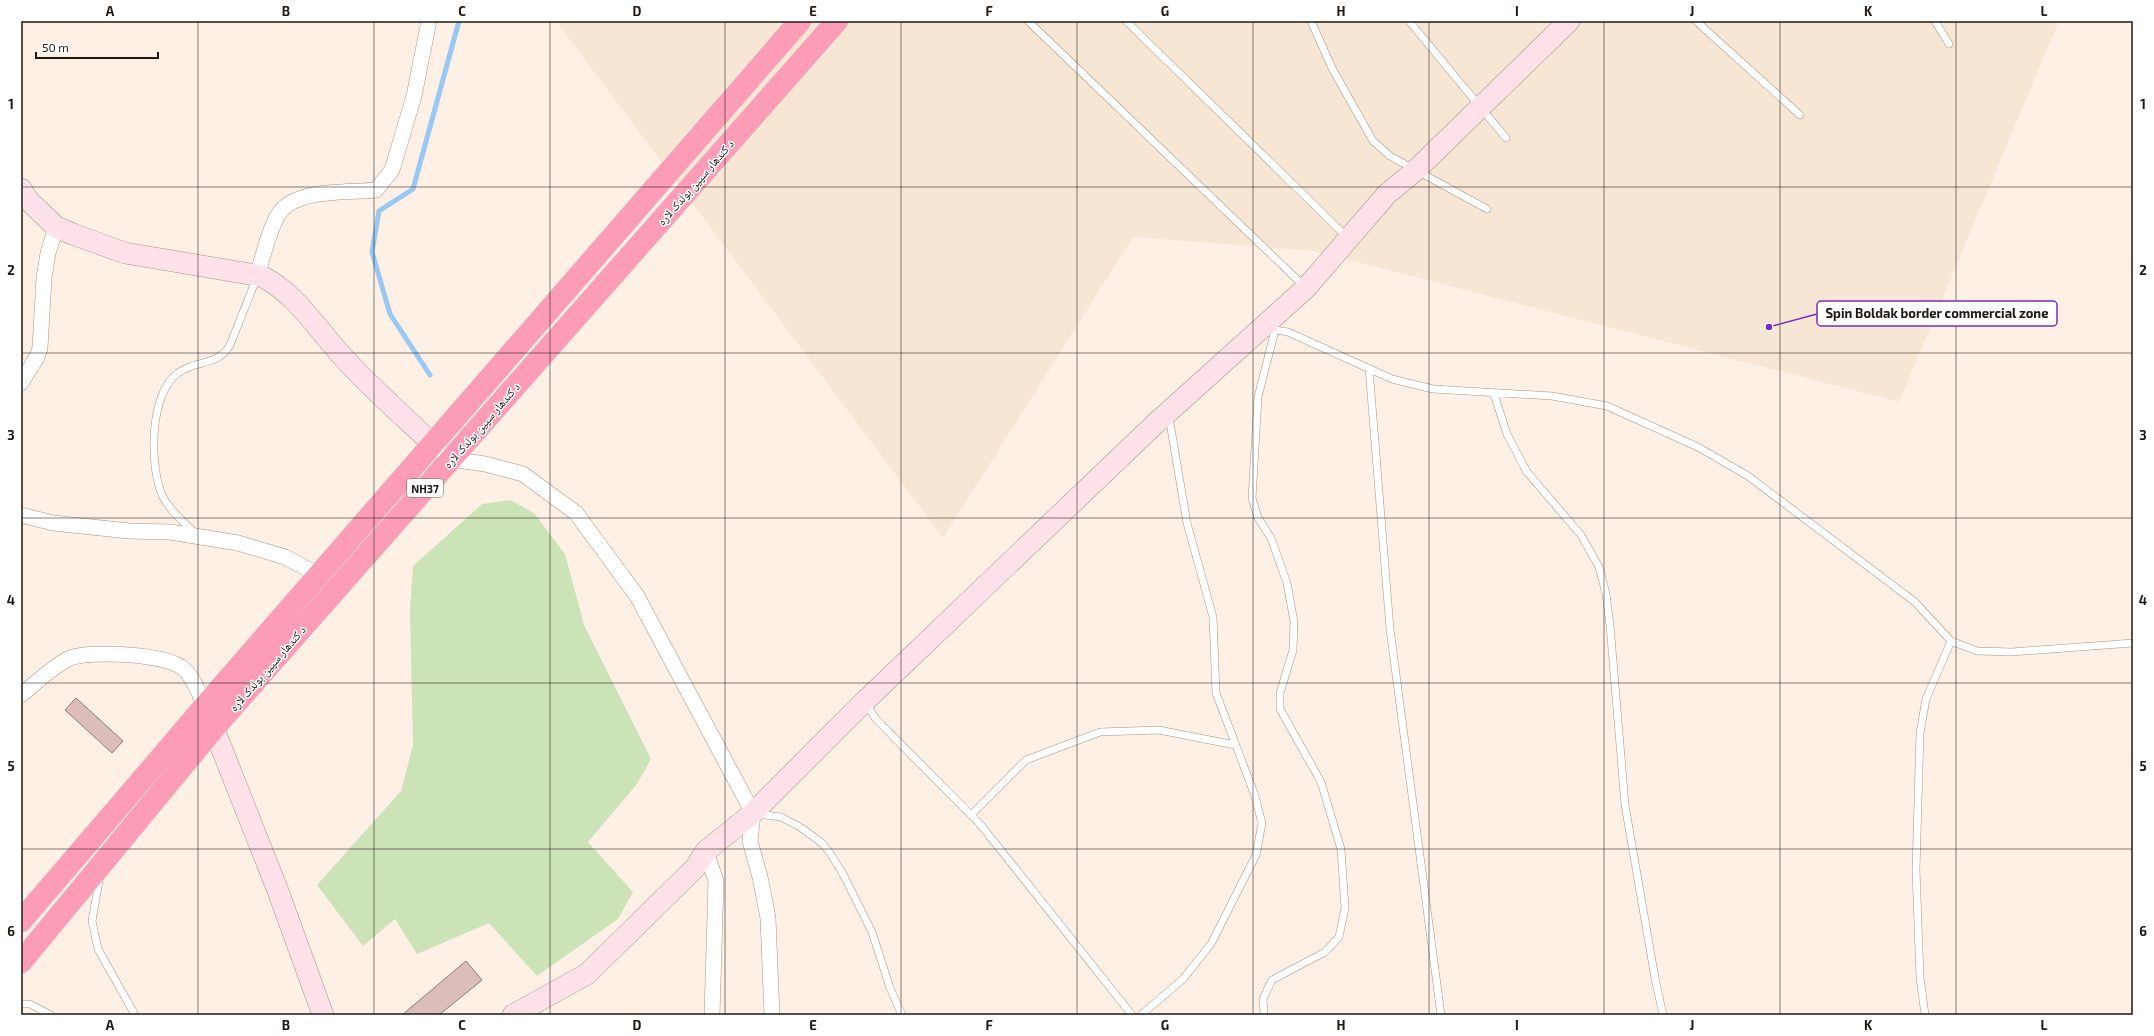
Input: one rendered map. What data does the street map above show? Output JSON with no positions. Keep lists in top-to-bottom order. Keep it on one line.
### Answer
{"streets":{"highway":["د کندهار سپین بولدک لاره","NH37"]},"places":["Spin Boldak border commercial zone"],"scale_bar":"50 m","grid":{"columns":["A","B","C","D","E","F","G","H","I","J","K","L"],"rows":["1","2","3","4","5","6"]}}
